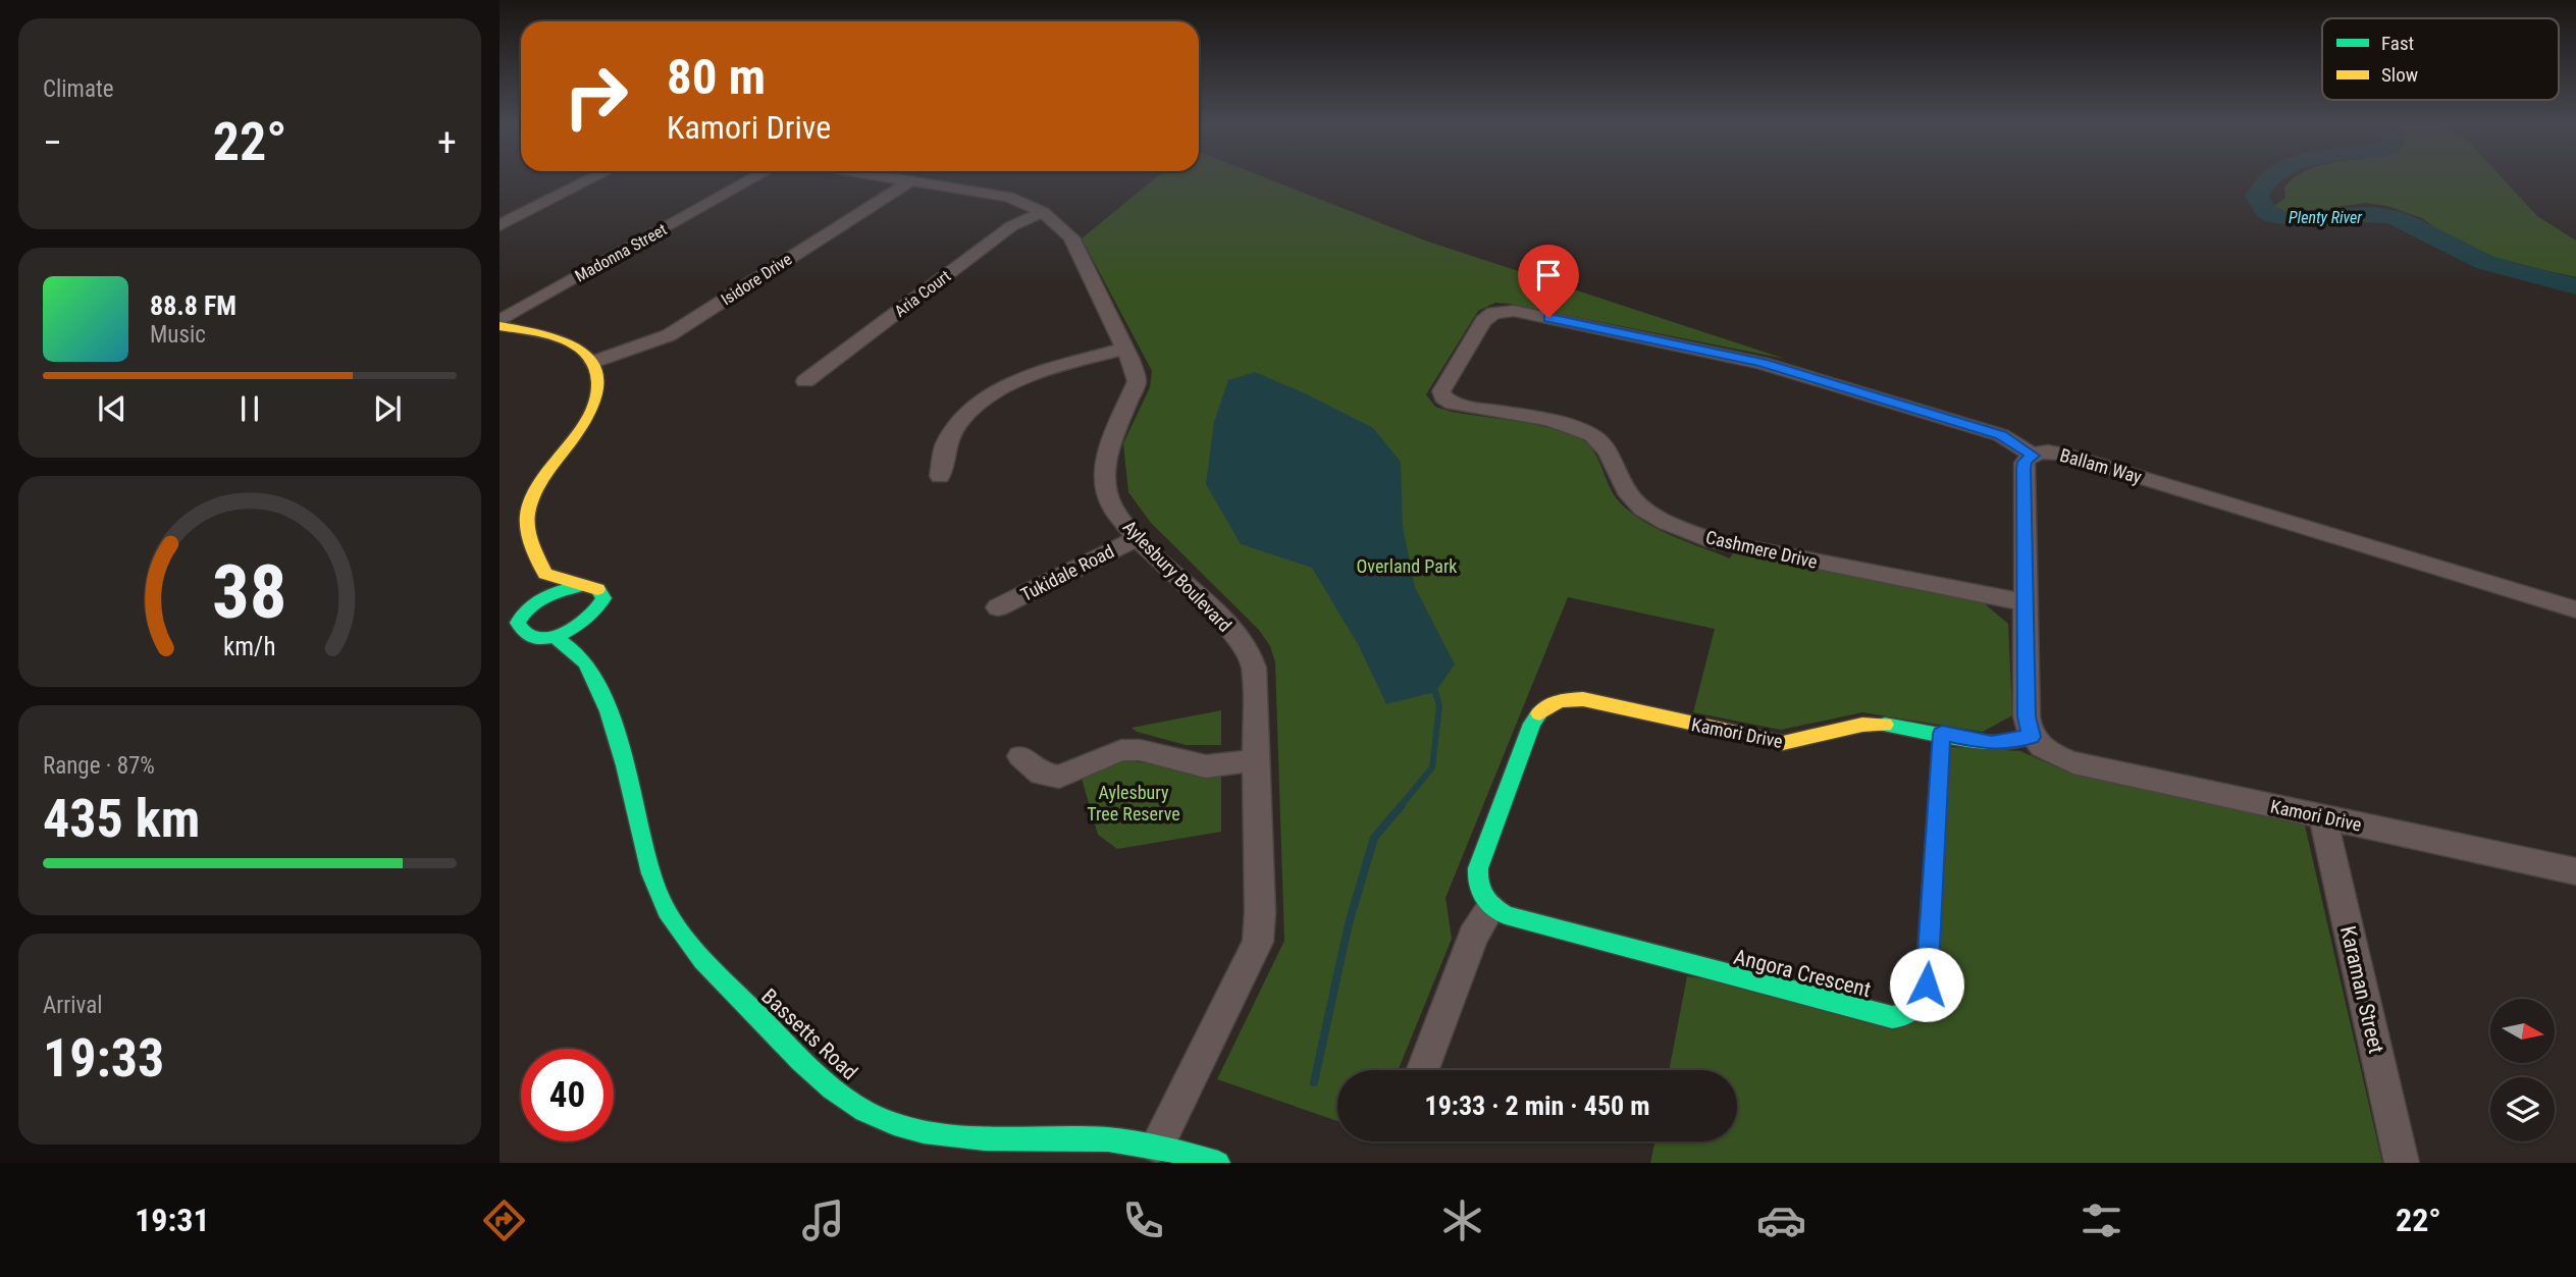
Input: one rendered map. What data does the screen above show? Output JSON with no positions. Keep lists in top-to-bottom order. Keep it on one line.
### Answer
{"streets":{"street":["Madonna Street","Isidore Drive","Aria Court","Ballam Way","Cashmere Drive","Tukidale Road","Aylesbury Boulevard","Kamori Drive","Angora Crescent","Karaman Street","Bassetts Road"]},"crossings":[["Isidore Drive","Aylesbury Boulevard"],["Aria Court","Aylesbury Boulevard"],["Ballam Way","Cashmere Drive"],["Tukidale Road","Aylesbury Boulevard"],["Aylesbury Boulevard","Bassetts Road"],["Kamori Drive","Angora Crescent"],["Kamori Drive","Karaman Street"]],"water":["Plenty River"],"parks":["Overland Park","Aylesbury Tree Reserve"],"legend":["Fast","Slow"],"north":"right","page":{"tile":["Climate",["Range · 87%","435 km"],["Arrival","19:33"]],"turn":["80 m","Kamori Drive"],"heat":["−","22°","+"],"song":["88.8 FM","Music"],"limit":"40","trip":"19:33 · 2 min · 450 m","tabs":["19:31","22°"],"gauge":["38","km/h"]}}
